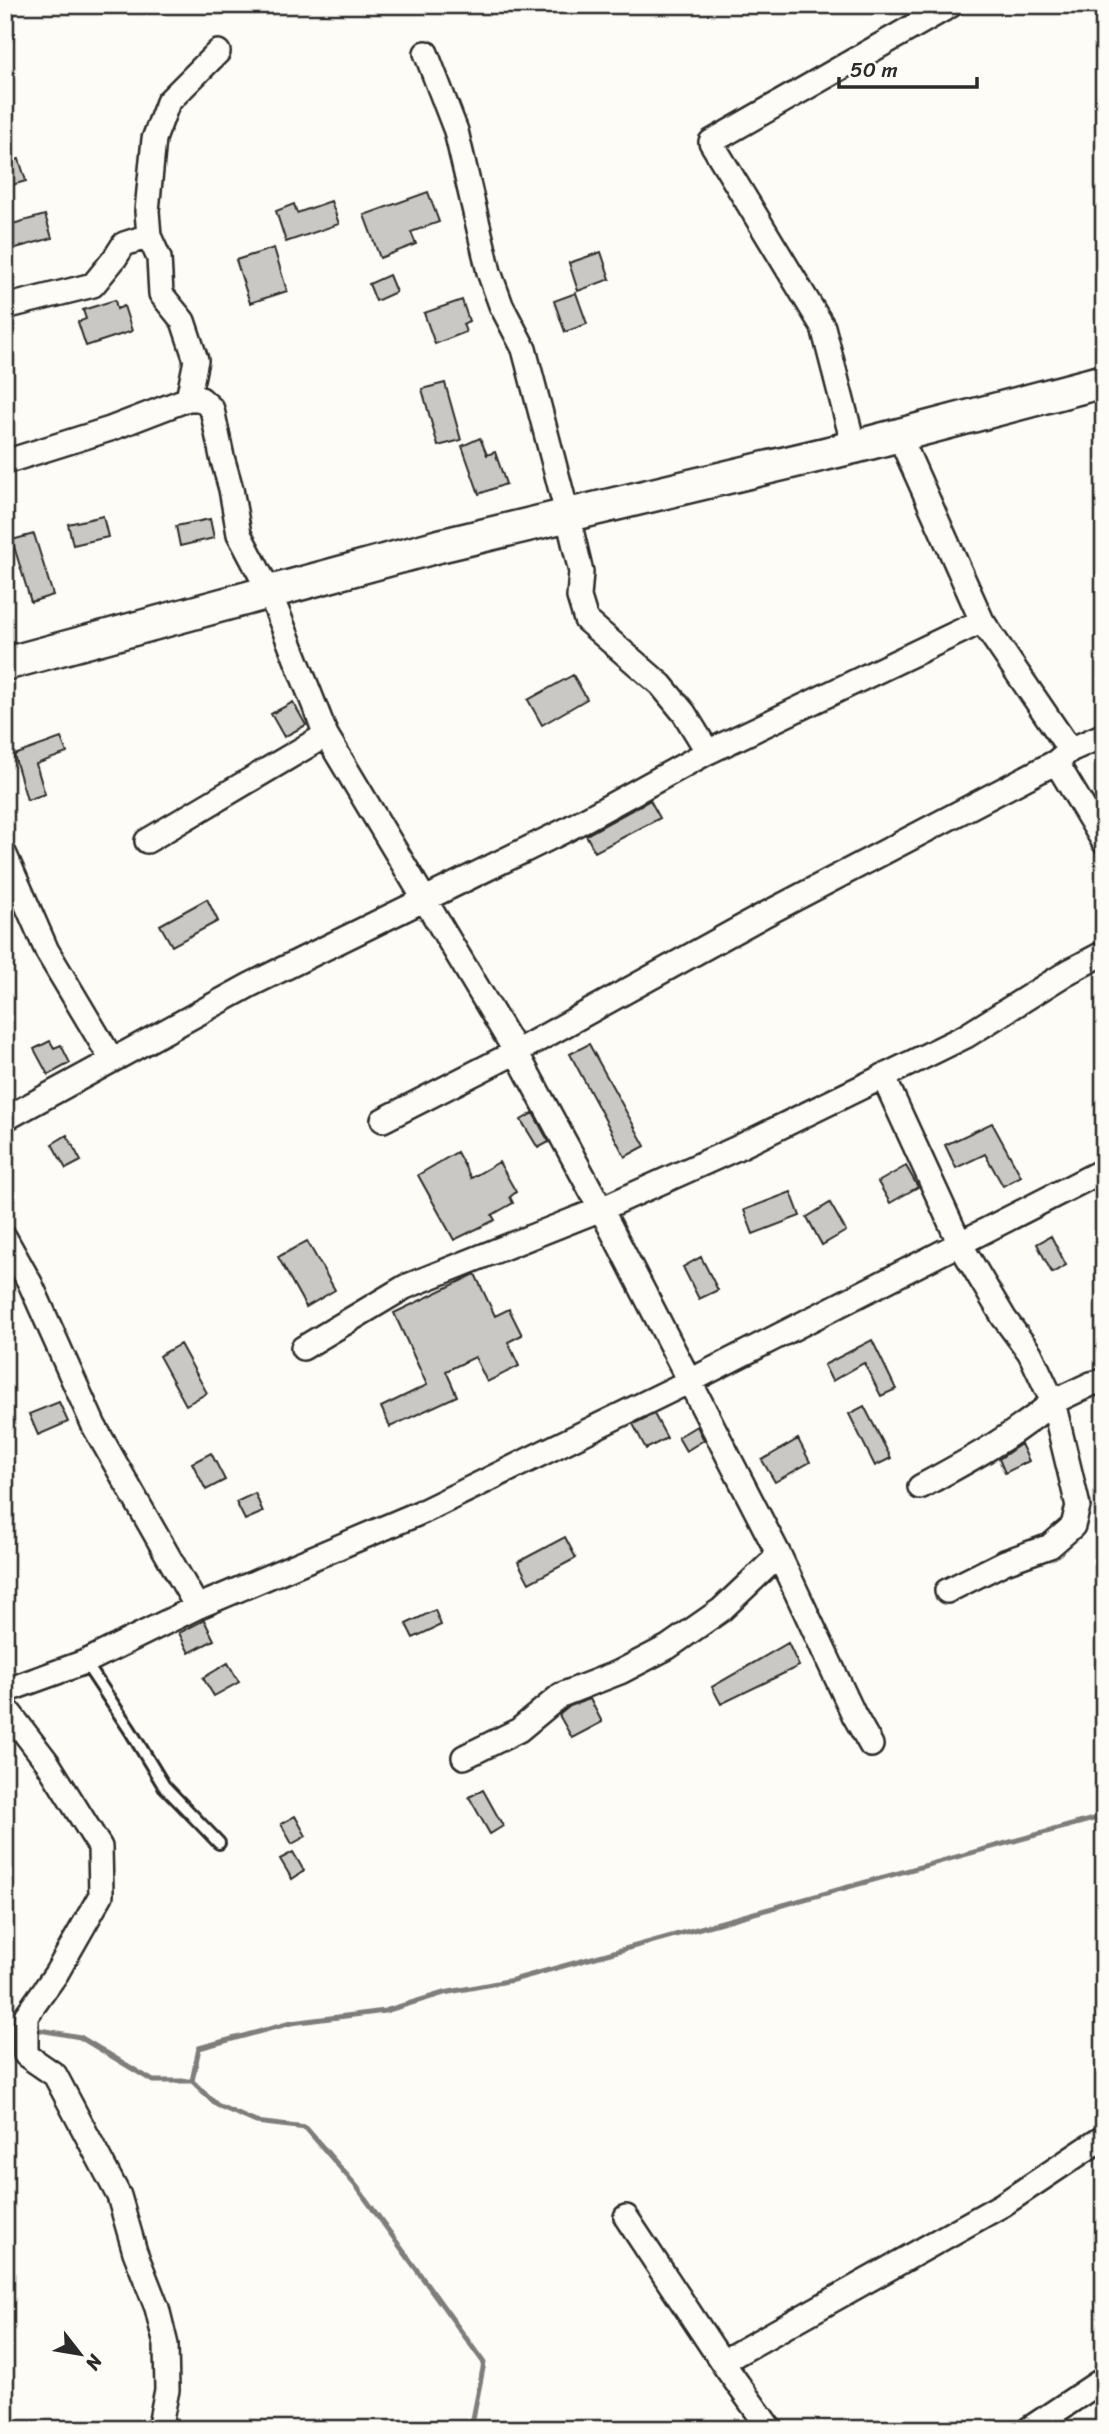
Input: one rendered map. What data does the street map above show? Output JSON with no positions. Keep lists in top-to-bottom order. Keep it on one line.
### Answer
{"scale_bar":"50 m","north":"bottom right"}
